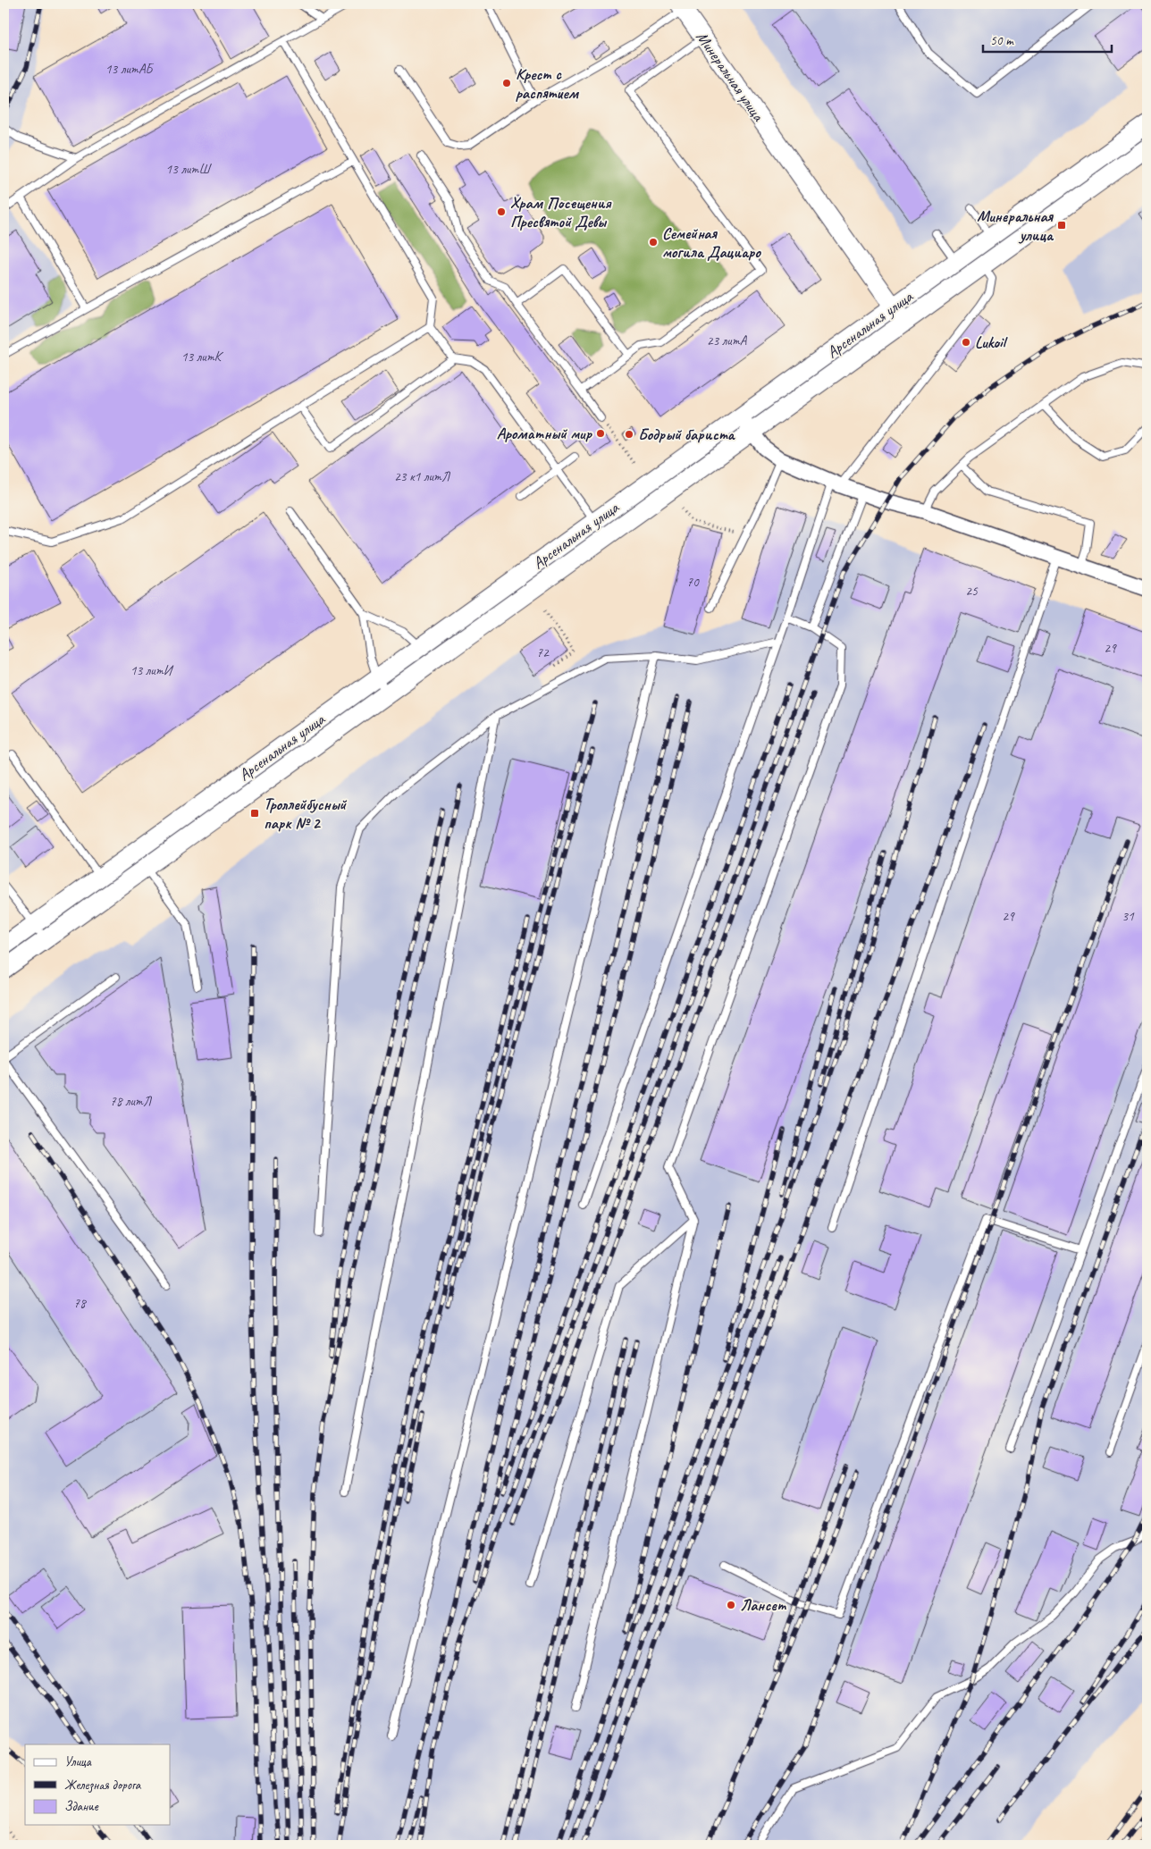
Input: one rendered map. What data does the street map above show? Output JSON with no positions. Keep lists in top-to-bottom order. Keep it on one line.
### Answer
{"streets":{"street":["Минеральная улица","Арсенальная улица"]},"crossings":[["Минеральная улица","Арсенальная улица"]],"places":{"other":["Крест с распятием","Храм Посещения Пресвятой Девы","Семейная могила Дациаро","Lukoil","Ароматный мир","Бодрый бариста","Лансет"],"transit":["Минеральная улица","Троллейбусный парк № 2"]},"house_numbers":["13 литАБ","13 литШ","23 литА","13 литК","23 к1 литЛ","70","25","29","72","13 литИ","29","31","78 литЛ","78"],"legend":["Улица","Железная дорога","Здание"],"scale_bar":"50 m"}
